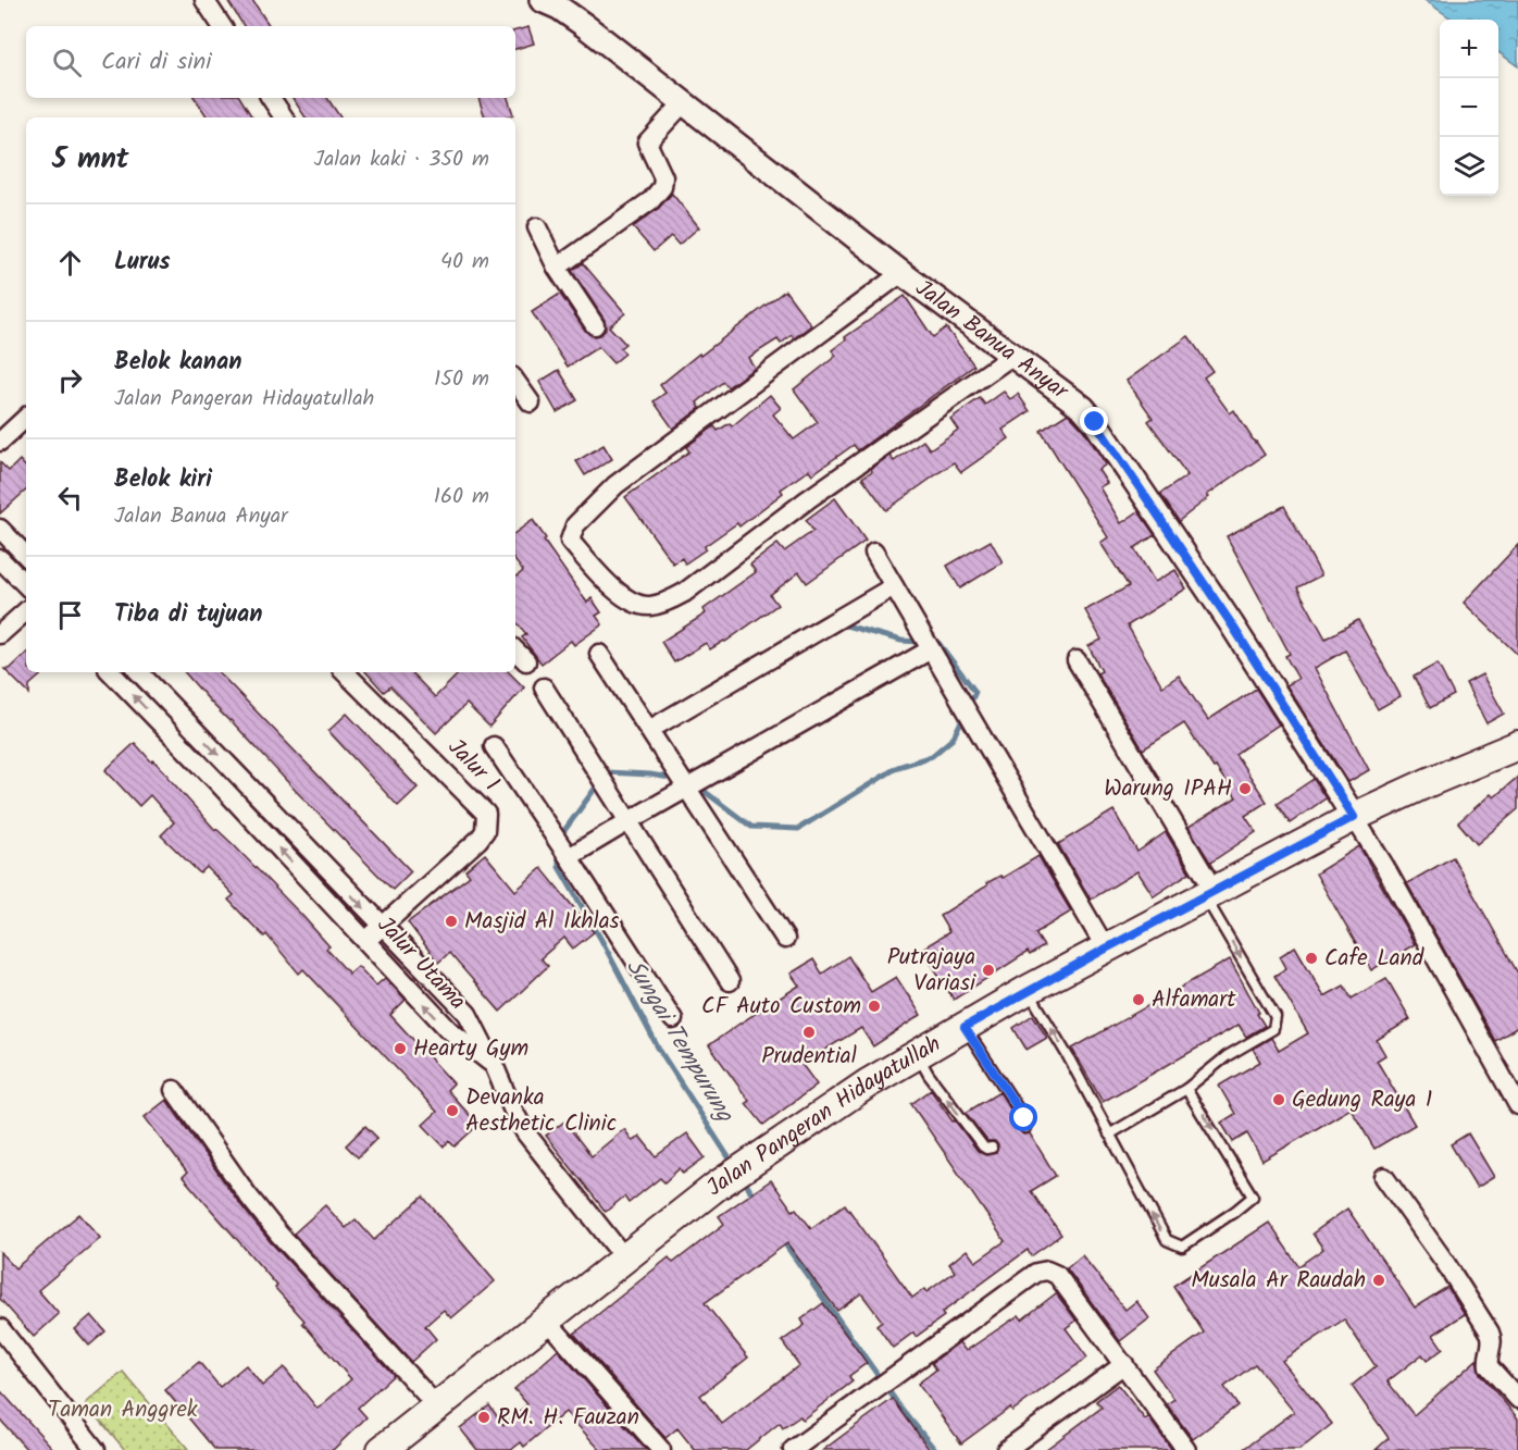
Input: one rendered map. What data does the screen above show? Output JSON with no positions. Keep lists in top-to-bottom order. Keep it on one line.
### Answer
{"streets":{"main road":["Jalan Pangeran Hidayatullah"],"street":["Jalan Banua Anyar","Jalur 1","Jalur Utama"]},"crossings":[["Jalan Banua Anyar","Jalan Pangeran Hidayatullah"],["Jalur 1","Jalur Utama"]],"water":["Sungai Tempurung"],"parks":["Taman Anggrek"],"places":["Warung IPAH","Masjid Al Ikhlas","Cafe Land","Putrajaya Variasi","Alfamart","CF Auto Custom","Prudential","Hearty Gym","Gedung Raya 1","Devanka Aesthetic Clinic","Musala Ar Raudah","RM. H. Fauzan"],"page":{"map_buttons":["+","−"],"search":"Cari di sini","heading":["5 mnt","Jalan kaki · 350 m"],"list":[["Lurus","40 m"],["Belok kanan","Jalan Pangeran Hidayatullah","150 m"],["Belok kiri","Jalan Banua Anyar","160 m"],"Tiba di tujuan"]}}
